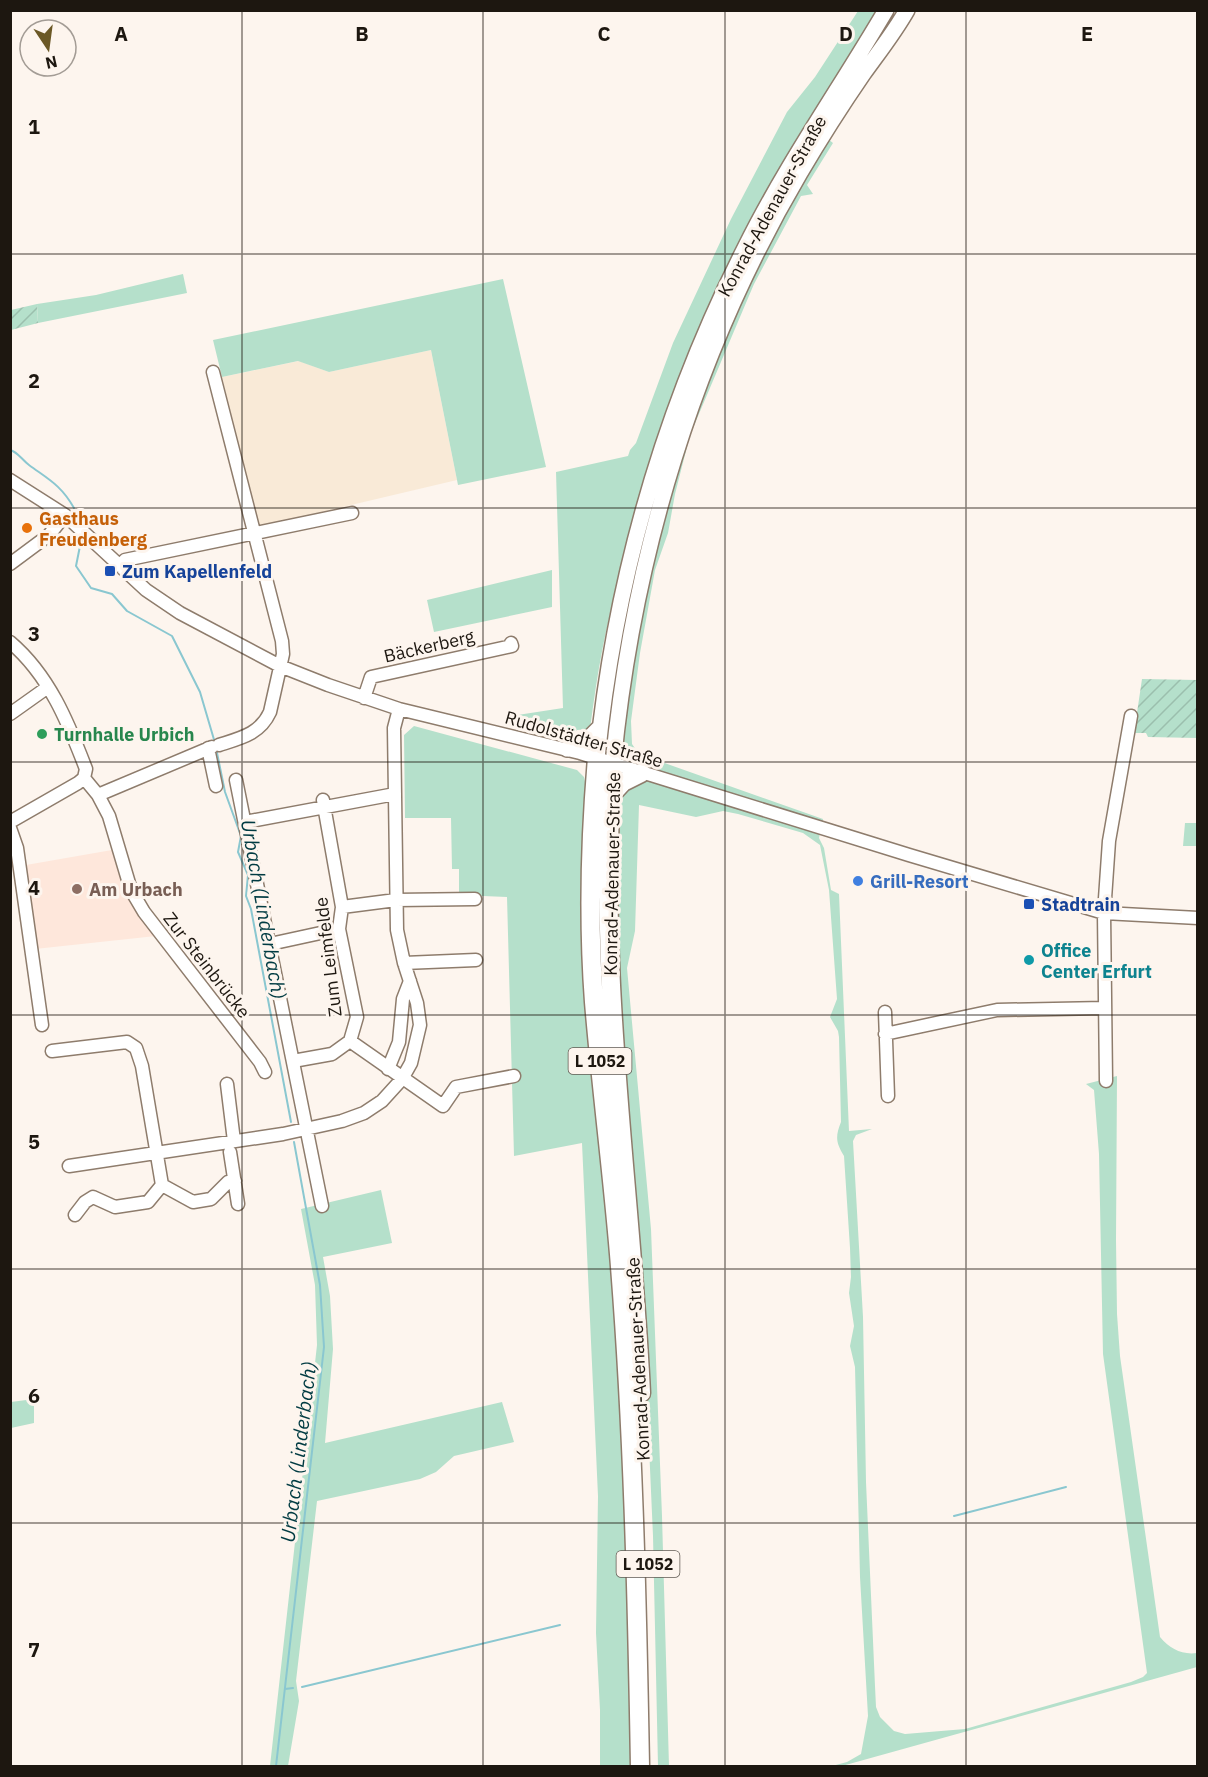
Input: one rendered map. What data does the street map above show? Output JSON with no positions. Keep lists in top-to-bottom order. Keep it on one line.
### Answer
{"streets":{"highway":["Konrad-Adenauer-Straße","L 1052"],"street":["Bäckerberg","Rudolstädter Straße","Zum Leimfelde","Zur Steinbrücke"]},"crossings":[["Konrad-Adenauer-Straße","Rudolstädter Straße"],["Bäckerberg","Rudolstädter Straße"]],"water":["Urbach (Linderbach)"],"places":{"other":["Gasthaus Freudenberg","Turnhalle Urbich","Grill-Resort","Am Urbach","Office Center Erfurt"],"transit":["Zum Kapellenfeld","Stadtrain"]},"north":"bottom","grid":{"columns":["A","B","C","D","E"],"rows":["1","2","3","4","5","6","7"]}}
